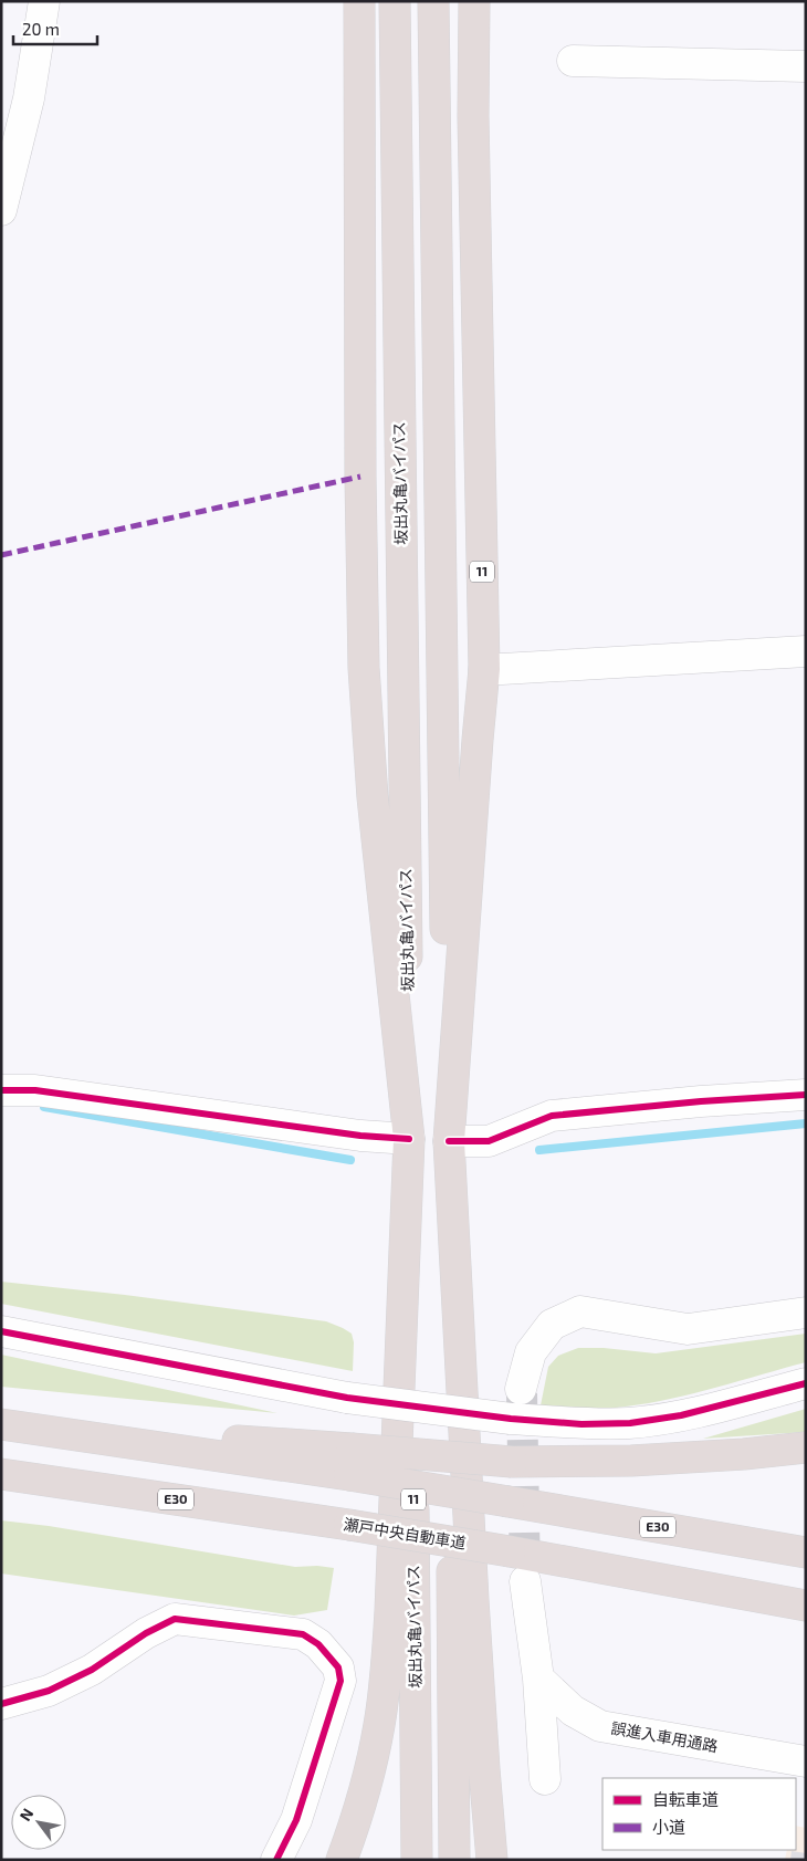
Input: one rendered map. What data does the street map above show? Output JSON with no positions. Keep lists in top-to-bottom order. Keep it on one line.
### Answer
{"streets":{"highway":["坂出丸亀バイパス","11","E30","瀬戸中央自動車道"],"street":["誤進入車用通路"]},"crossings":[["坂出丸亀バイパス","11"]],"legend":["自転車道","小道"],"scale_bar":"20 m","north":"top left"}
